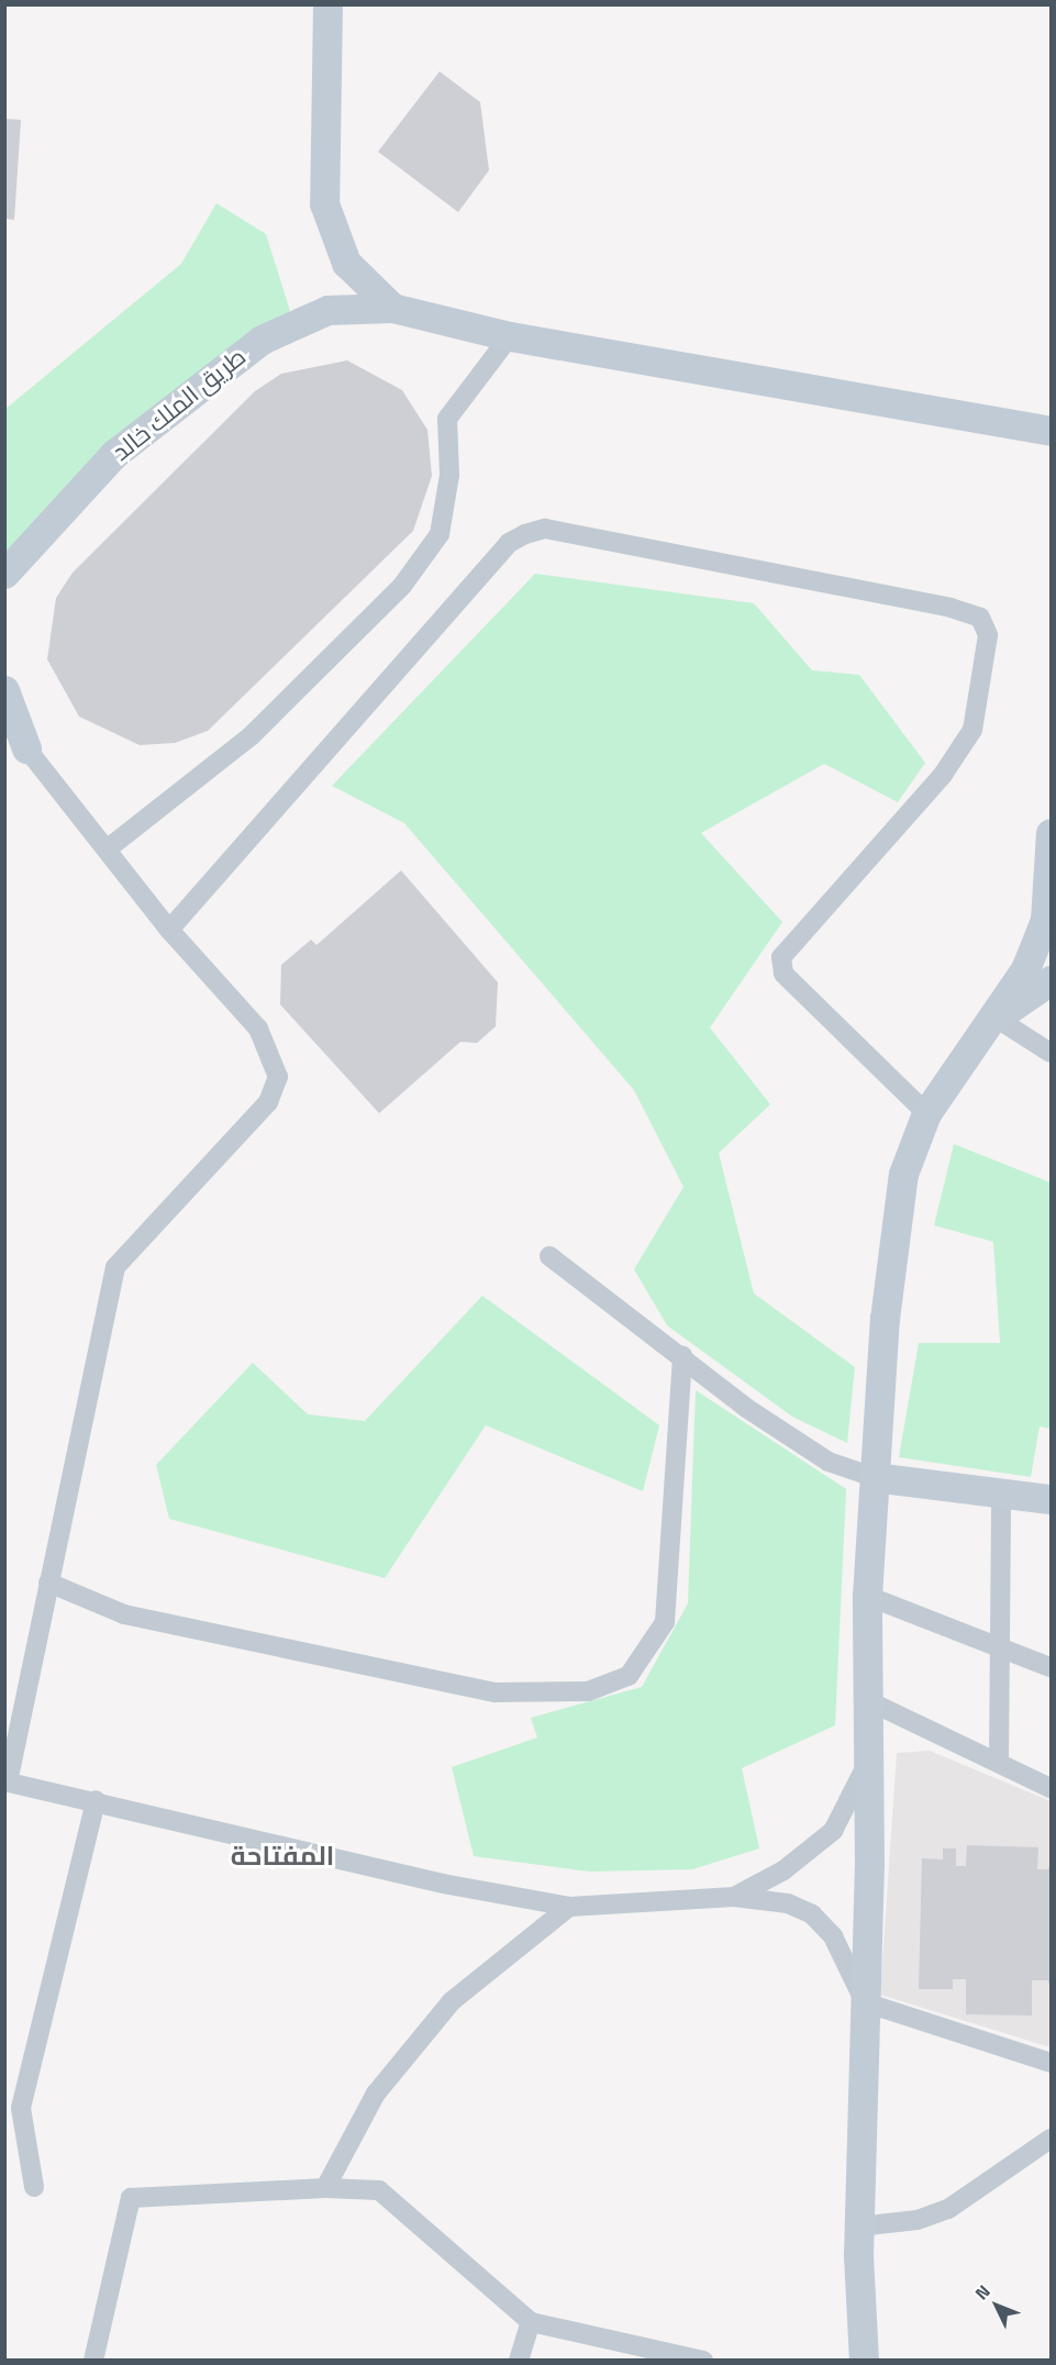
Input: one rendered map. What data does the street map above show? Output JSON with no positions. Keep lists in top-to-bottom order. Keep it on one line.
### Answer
{"streets":{"street":["طريق الملك خالد"]},"districts":["المفتاحة"],"north":"top left"}
